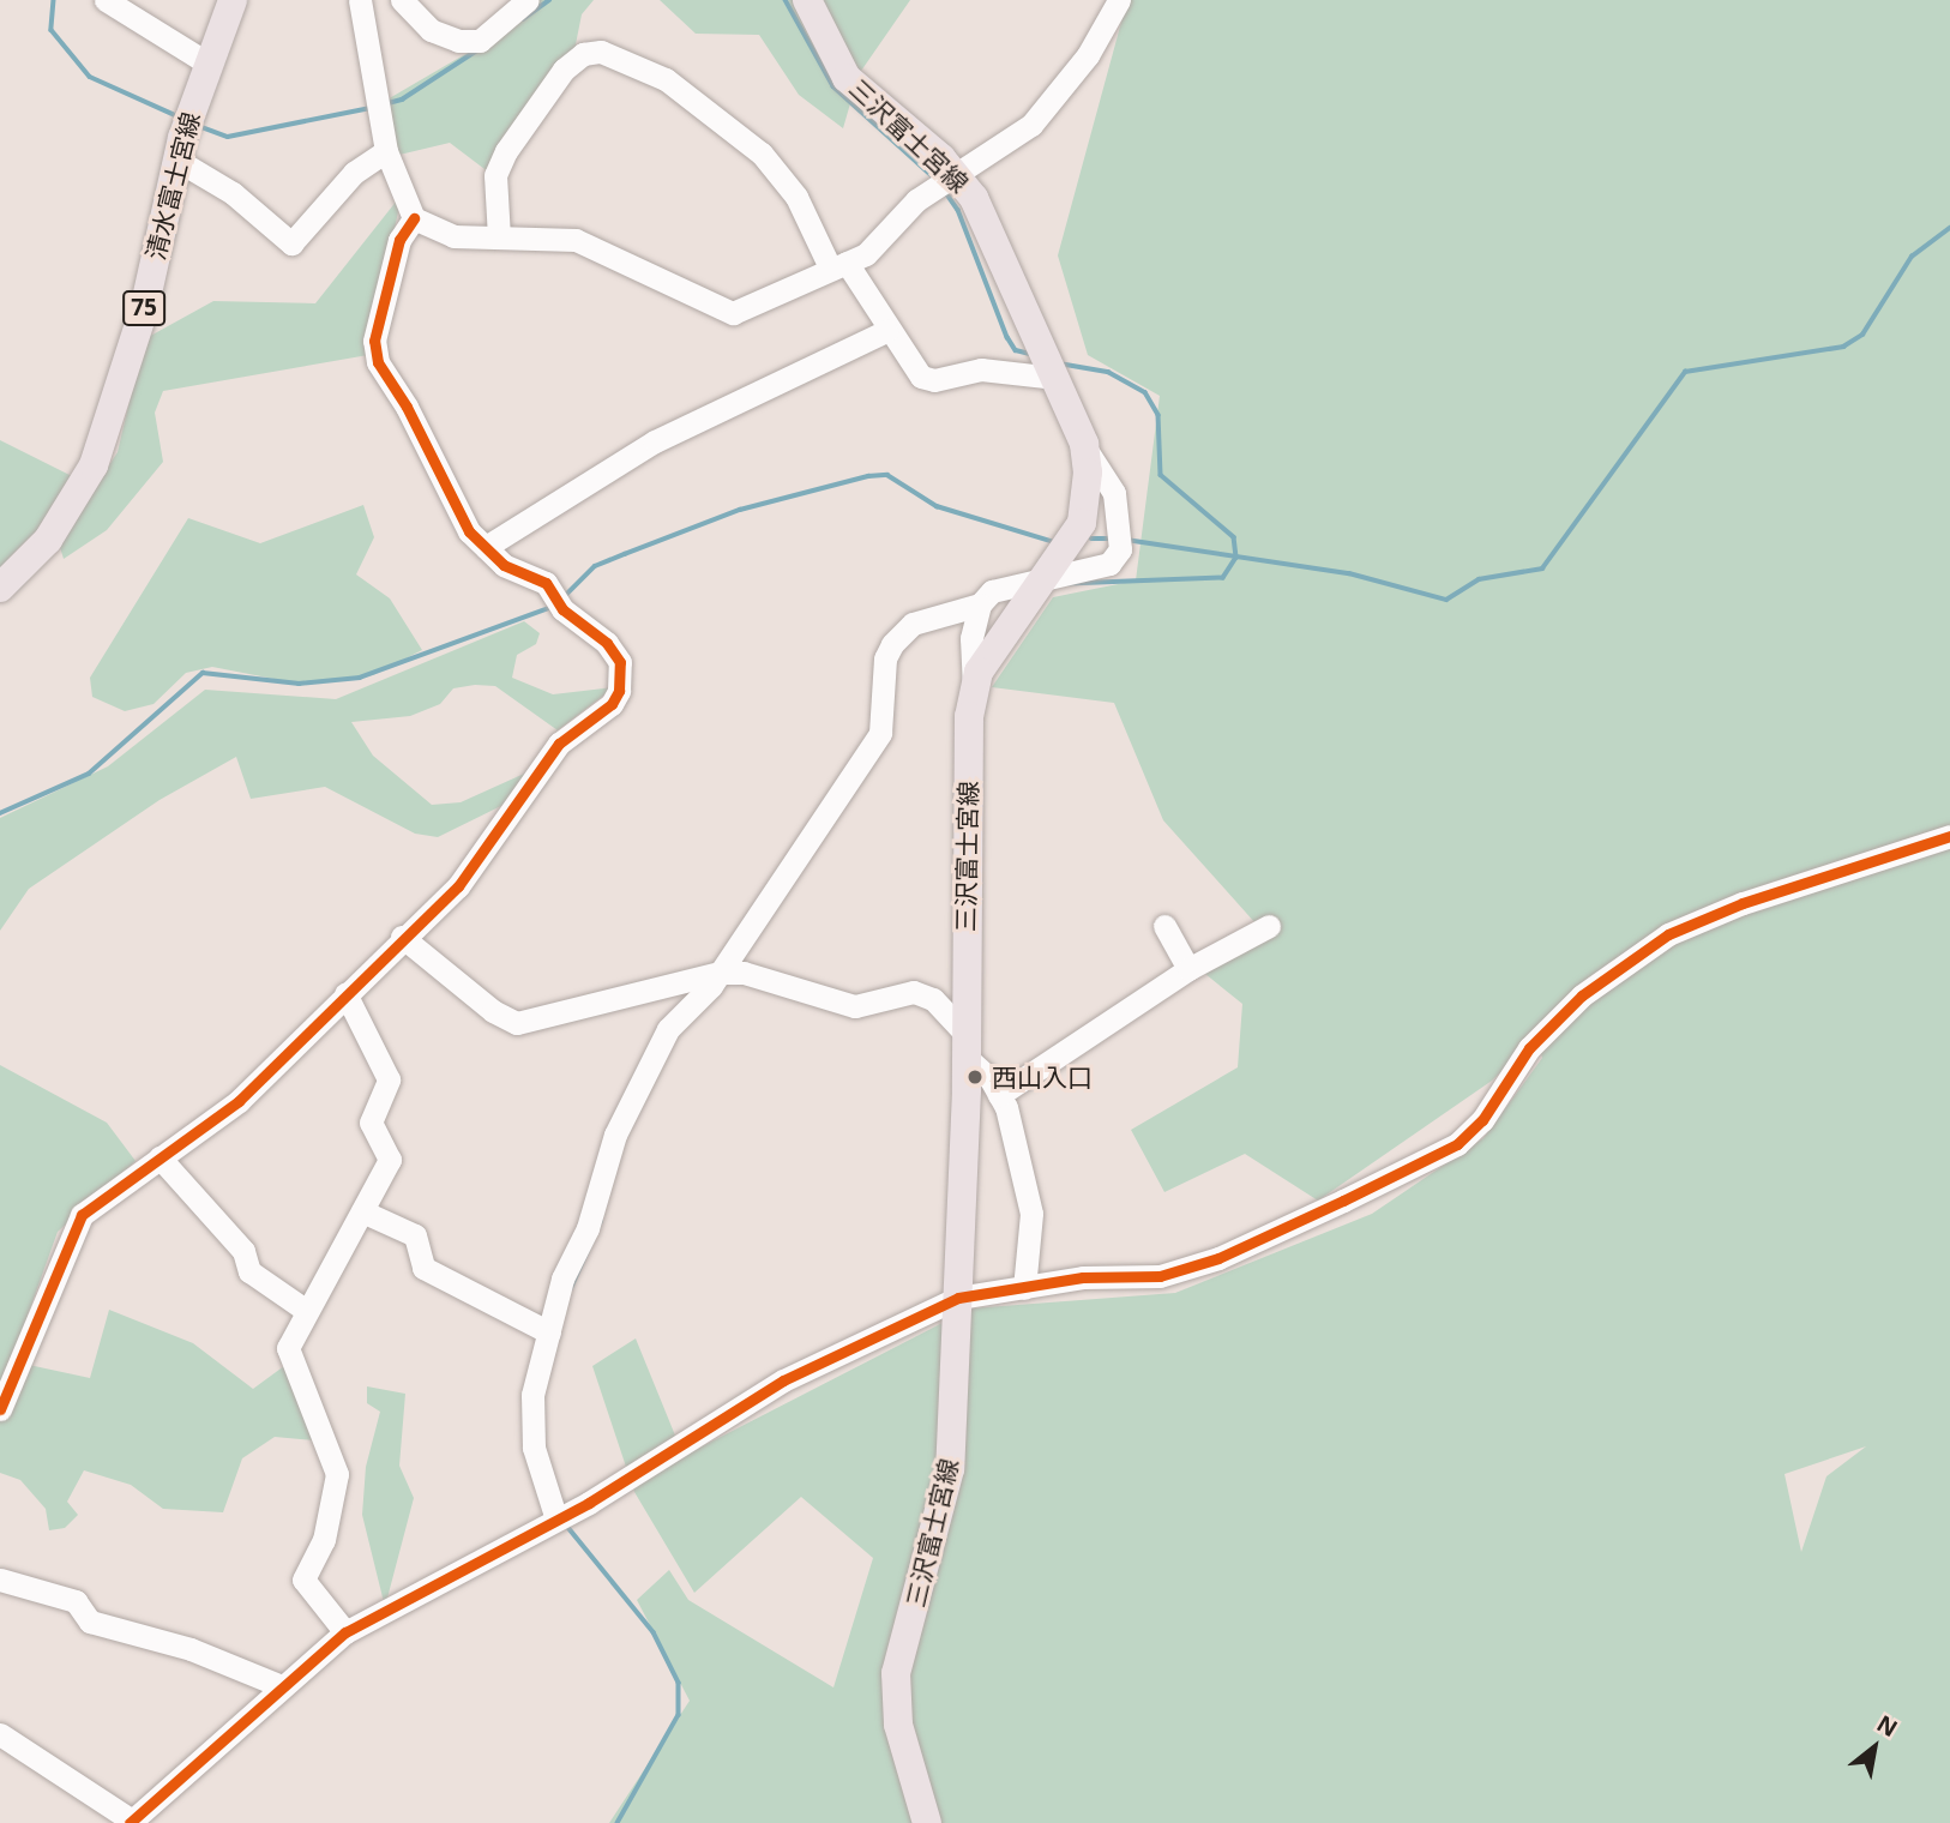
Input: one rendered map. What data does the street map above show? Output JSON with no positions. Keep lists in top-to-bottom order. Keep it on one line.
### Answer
{"streets":{"main road":["三沢富士宮線","清水富士宮線","75"]},"places":["西山入口"],"north":"top right"}
